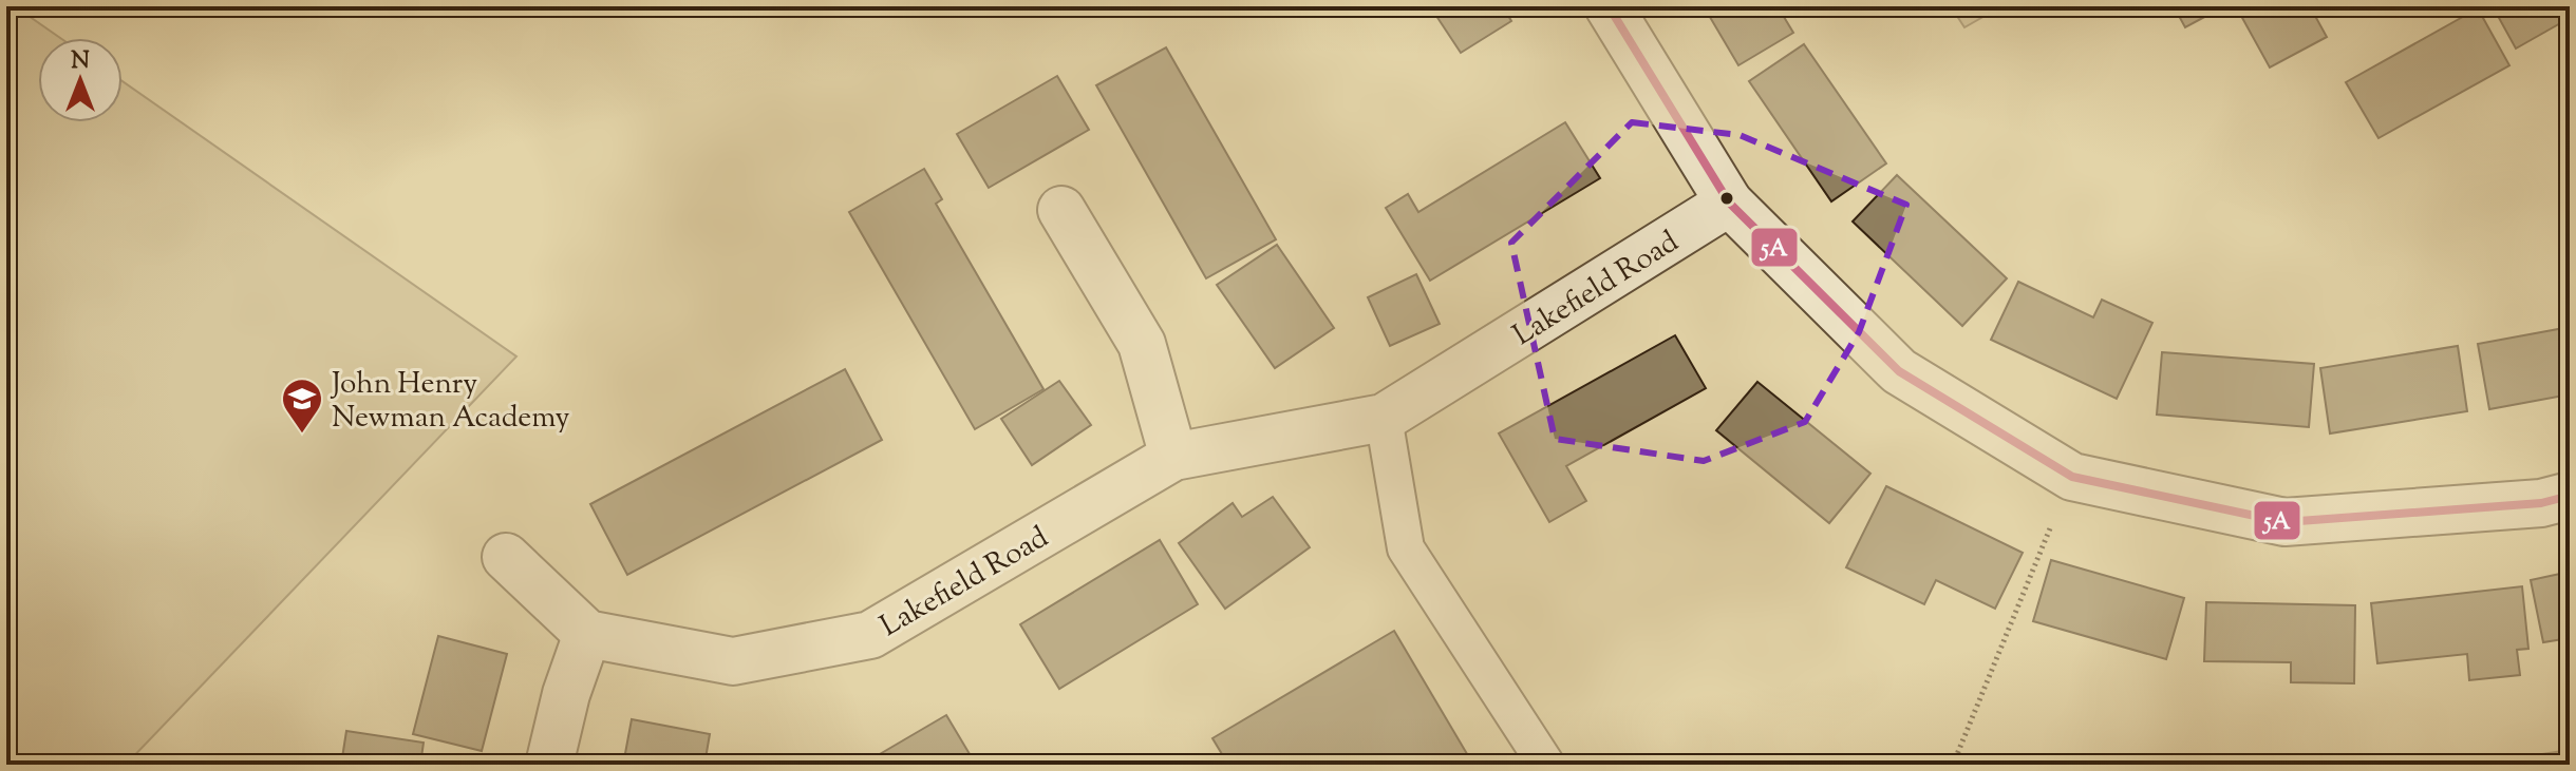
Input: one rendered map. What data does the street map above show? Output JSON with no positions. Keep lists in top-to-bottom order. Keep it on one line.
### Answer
{"streets":{"street":["Lakefield Road"]},"places":{"school or university":["John Henry Newman Academy"]},"lines":["transit line 5A"],"north":"top"}
